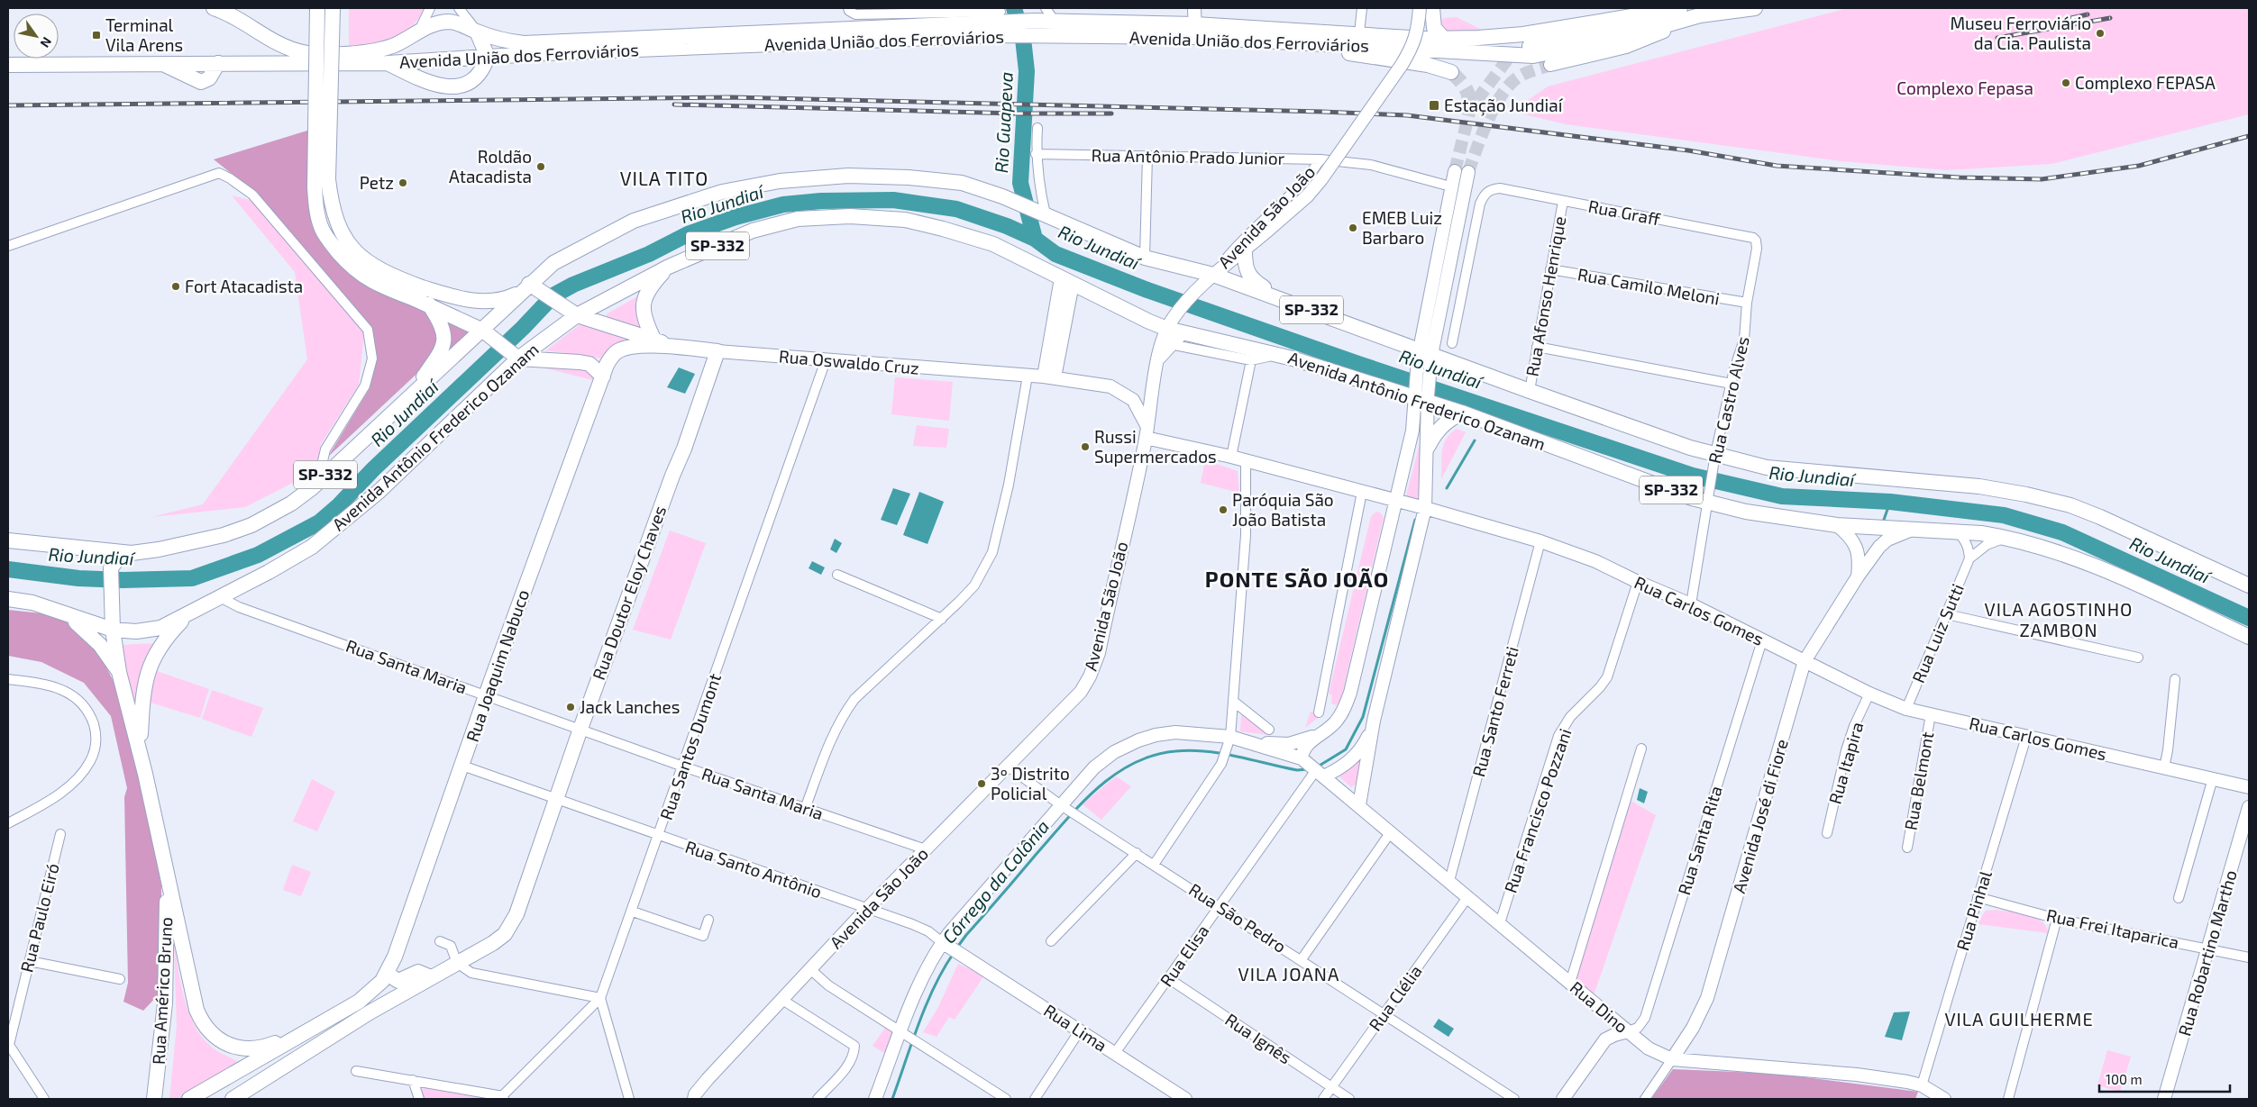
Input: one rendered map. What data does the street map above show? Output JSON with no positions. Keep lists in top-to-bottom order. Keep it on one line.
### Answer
{"streets":{"main road":["Avenida União dos Ferroviários","Avenida São João","SP-332","Rua Oswaldo Cruz","Avenida Antônio Frederico Ozanam","Rua Doutor Eloy Chaves","Rua Carlos Gomes","Rua Joaquim Nabuco","Avenida José di Fiore","Rua Robartino Martho","Rua Américo Bruno","Rua Dino","Rua Lima"],"street":["Rua Antônio Prado Junior","Rua Graff","Rua Camilo Meloni","Rua Afonso Henrique","Rua Castro Alves","Rua Luiz Sutti","Rua Santa Maria","Rua Santo Ferreti","Rua Santos Dumont","Rua Itapira","Rua Belmont","Rua Francisco Pozzani","Rua Santa Rita","Rua Santo Antônio","Rua Pinhal","Rua Paulo Eiró","Rua São Pedro","Rua Frei Itaparica","Rua Elisa","Rua Clélia","Rua Ignês"]},"crossings":[["Rua Antônio Prado Junior","Avenida São João"],["Rua Graff","Rua Afonso Henrique"],["Rua Graff","Rua Castro Alves"],["Avenida São João","SP-332"],["Avenida São João","Rua Oswaldo Cruz"],["Avenida São João","Avenida Antônio Frederico Ozanam"],["Avenida São João","Rua Carlos Gomes"],["Avenida São João","Rua Santa Maria"],["Avenida São João","Rua Santo Antônio"],["Avenida São João","Rua São Pedro"],["SP-332","Rua Afonso Henrique"],["SP-332","Rua Castro Alves"],["Rua Camilo Meloni","Rua Afonso Henrique"],["Rua Camilo Meloni","Rua Castro Alves"],["Rua Oswaldo Cruz","Rua Doutor Eloy Chaves"],["Rua Oswaldo Cruz","Rua Carlos Gomes"],["Rua Oswaldo Cruz","Rua Joaquim Nabuco"],["Rua Oswaldo Cruz","Rua Santos Dumont"],["Rua Castro Alves","Avenida Antônio Frederico Ozanam"],["Rua Castro Alves","Rua Carlos Gomes"],["Avenida Antônio Frederico Ozanam","Rua Santa Maria"],["Avenida Antônio Frederico Ozanam","Avenida José di Fiore"],["Rua Doutor Eloy Chaves","Rua Santa Maria"],["Rua Doutor Eloy Chaves","Rua Santo Antônio"],["Rua Carlos Gomes","Rua Luiz Sutti"],["Rua Carlos Gomes","Rua Santo Ferreti"],["Rua Carlos Gomes","Rua Itapira"],["Rua Carlos Gomes","Rua Belmont"],["Rua Carlos Gomes","Rua Francisco Pozzani"],["Rua Carlos Gomes","Avenida José di Fiore"],["Rua Carlos Gomes","Rua Santa Rita"],["Rua Carlos Gomes","Rua Pinhal"],["Rua Joaquim Nabuco","Rua Santa Maria"],["Rua Joaquim Nabuco","Rua Santo Antônio"],["Rua Santa Maria","Rua Santos Dumont"],["Rua Santo Ferreti","Rua Dino"],["Rua Santos Dumont","Rua Santo Antônio"],["Rua Francisco Pozzani","Rua Dino"],["Avenida José di Fiore","Rua Dino"],["Rua Santa Rita","Rua Dino"],["Rua Pinhal","Rua Frei Itaparica"],["Rua Pinhal","Rua Dino"],["Rua São Pedro","Rua Elisa"],["Rua São Pedro","Rua Clélia"],["Rua Frei Itaparica","Rua Robartino Martho"],["Rua Elisa","Rua Dino"],["Rua Elisa","Rua Lima"],["Rua Elisa","Rua Ignês"],["Rua Clélia","Rua Dino"],["Rua Clélia","Rua Ignês"]],"districts":["VILA TITO","PONTE SÃO JOÃO","VILA AGOSTINHO ZAMBON","VILA JOANA","VILA GUILHERME"],"water":["Rio Guapeva","Rio Jundiaí","Córrego da Colônia"],"parks":["Complexo Fepasa"],"places":{"other":["Museu Ferroviário da Cia. Paulista","Complexo FEPASA","Roldão Atacadista","Petz","EMEB Luiz Barbaro","Fort Atacadista","Russi Supermercados","Paróquia São João Batista","Jack Lanches","3º Distrito Policial"],"transit":["Terminal Vila Arens","Estação Jundiaí"]},"scale_bar":"100 m","north":"bottom right"}
